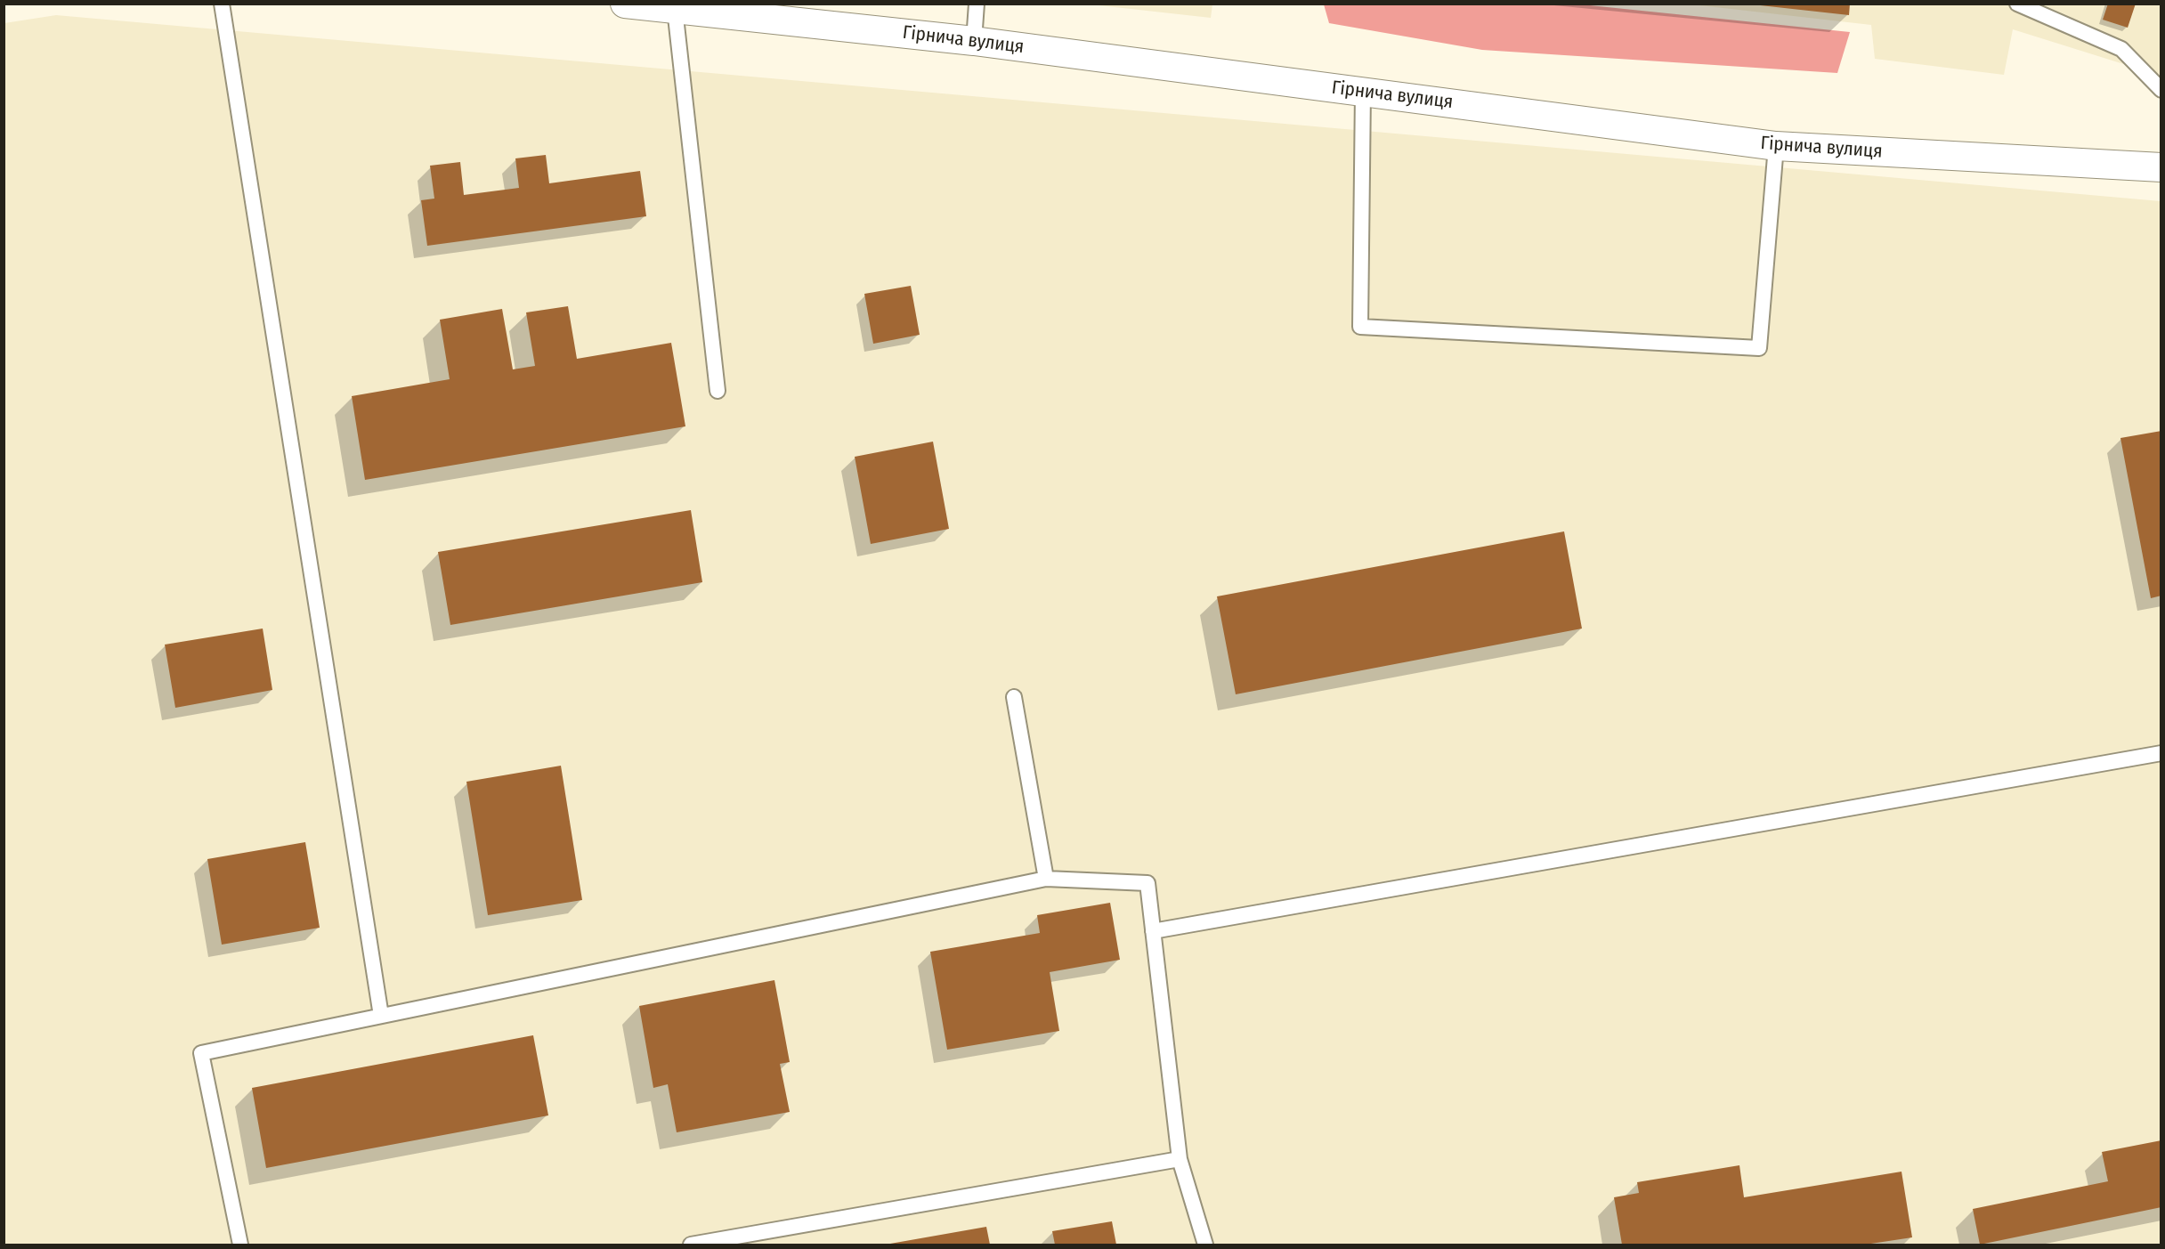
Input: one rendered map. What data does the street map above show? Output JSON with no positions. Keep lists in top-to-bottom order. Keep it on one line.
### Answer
{"streets":{"street":["Гірнича вулиця"]}}
